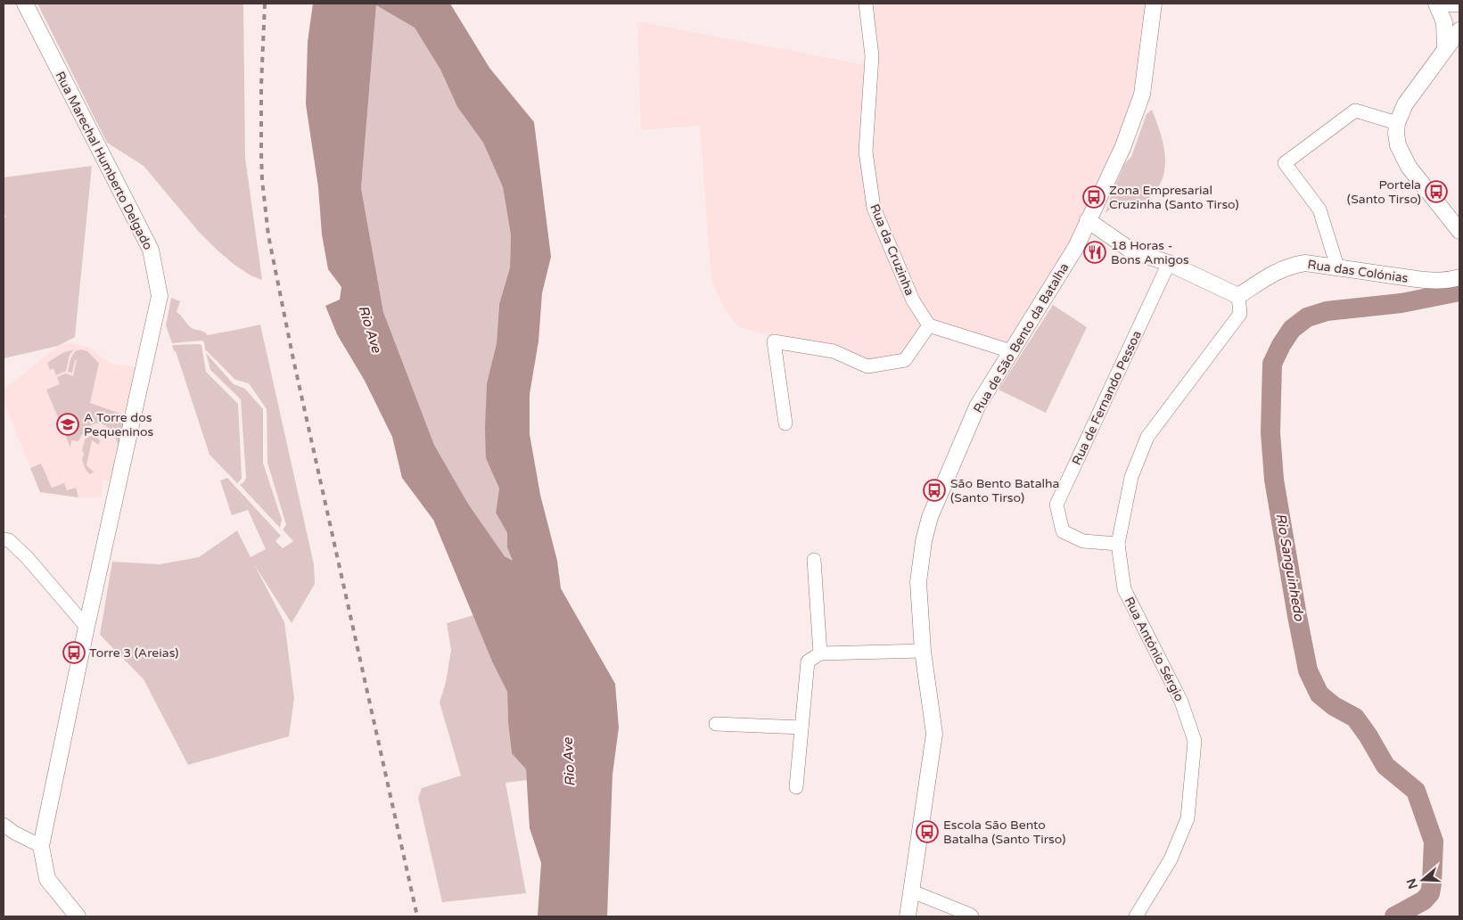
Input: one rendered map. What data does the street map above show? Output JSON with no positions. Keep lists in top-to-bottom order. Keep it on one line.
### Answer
{"streets":{"street":["Rua Marechal Humberto Delgado","Rua da Cruzinha","Rua das Colónias","Rua de São Bento da Batalha","Rua de Fernando Pessoa","Rua António Sérgio"]},"crossings":[["Rua das Colónias","Rua António Sérgio"],["Rua de Fernando Pessoa","Rua António Sérgio"]],"water":["Rio Ave","Rio Sanguinhedo"],"places":{"bus stop":["Portela (Santo Tirso)","Zona Empresarial Cruzinha (Santo Tirso)","São Bento Batalha (Santo Tirso)","Torre 3 (Areias)","Escola São Bento Batalha (Santo Tirso)"],"restaurant":["18 Horas - Bons Amigos"],"school or university":["A Torre dos Pequeninos"]},"north":"left"}
